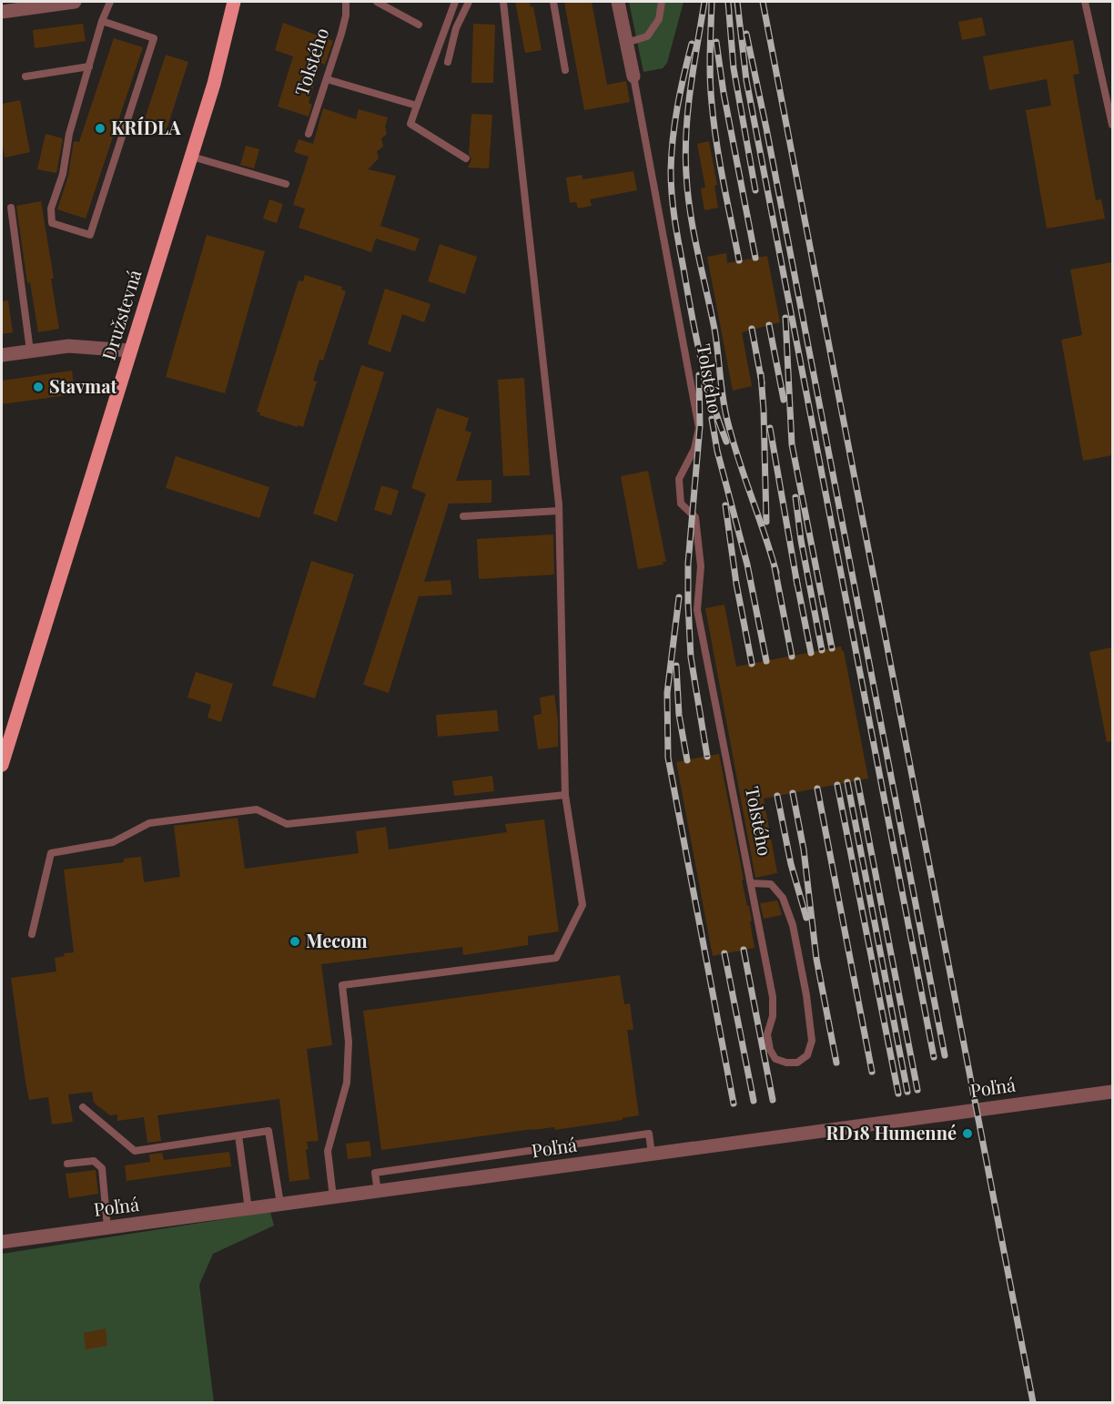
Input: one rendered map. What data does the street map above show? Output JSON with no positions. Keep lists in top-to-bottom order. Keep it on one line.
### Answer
{"streets":{"main road":["Družstevná"],"street":["Tolstého","Poľná"]},"places":["KRÍDLA","Stavmat","Mecom","RD18 Humenné"]}
